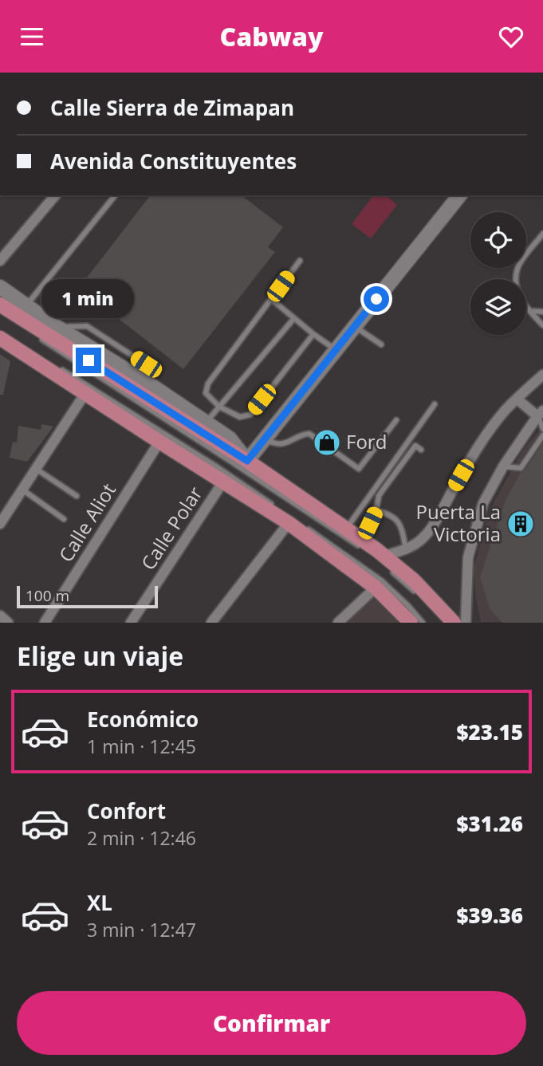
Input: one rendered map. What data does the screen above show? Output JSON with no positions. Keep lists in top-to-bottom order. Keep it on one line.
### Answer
{"streets":{"street":["Calle Aliot","Calle Polar"]},"places":{"shop":["Ford"],"building":["Puerta La Victoria"]},"scale_bar":"100 m","page":{"header":"Cabway","banner":["Calle Sierra de Zimapan","Avenida Constituyentes"],"bubble":"1 min","scale":"100 m","heading":"Elige un viaje","list":[{"name":"Económico","note":"1 min · 12:45","value":"$23.15"},{"name":"Confort","note":"2 min · 12:46","value":"$31.26"},{"name":"XL","note":"3 min · 12:47","value":"$39.36"}],"buttons":"Confirmar"}}
